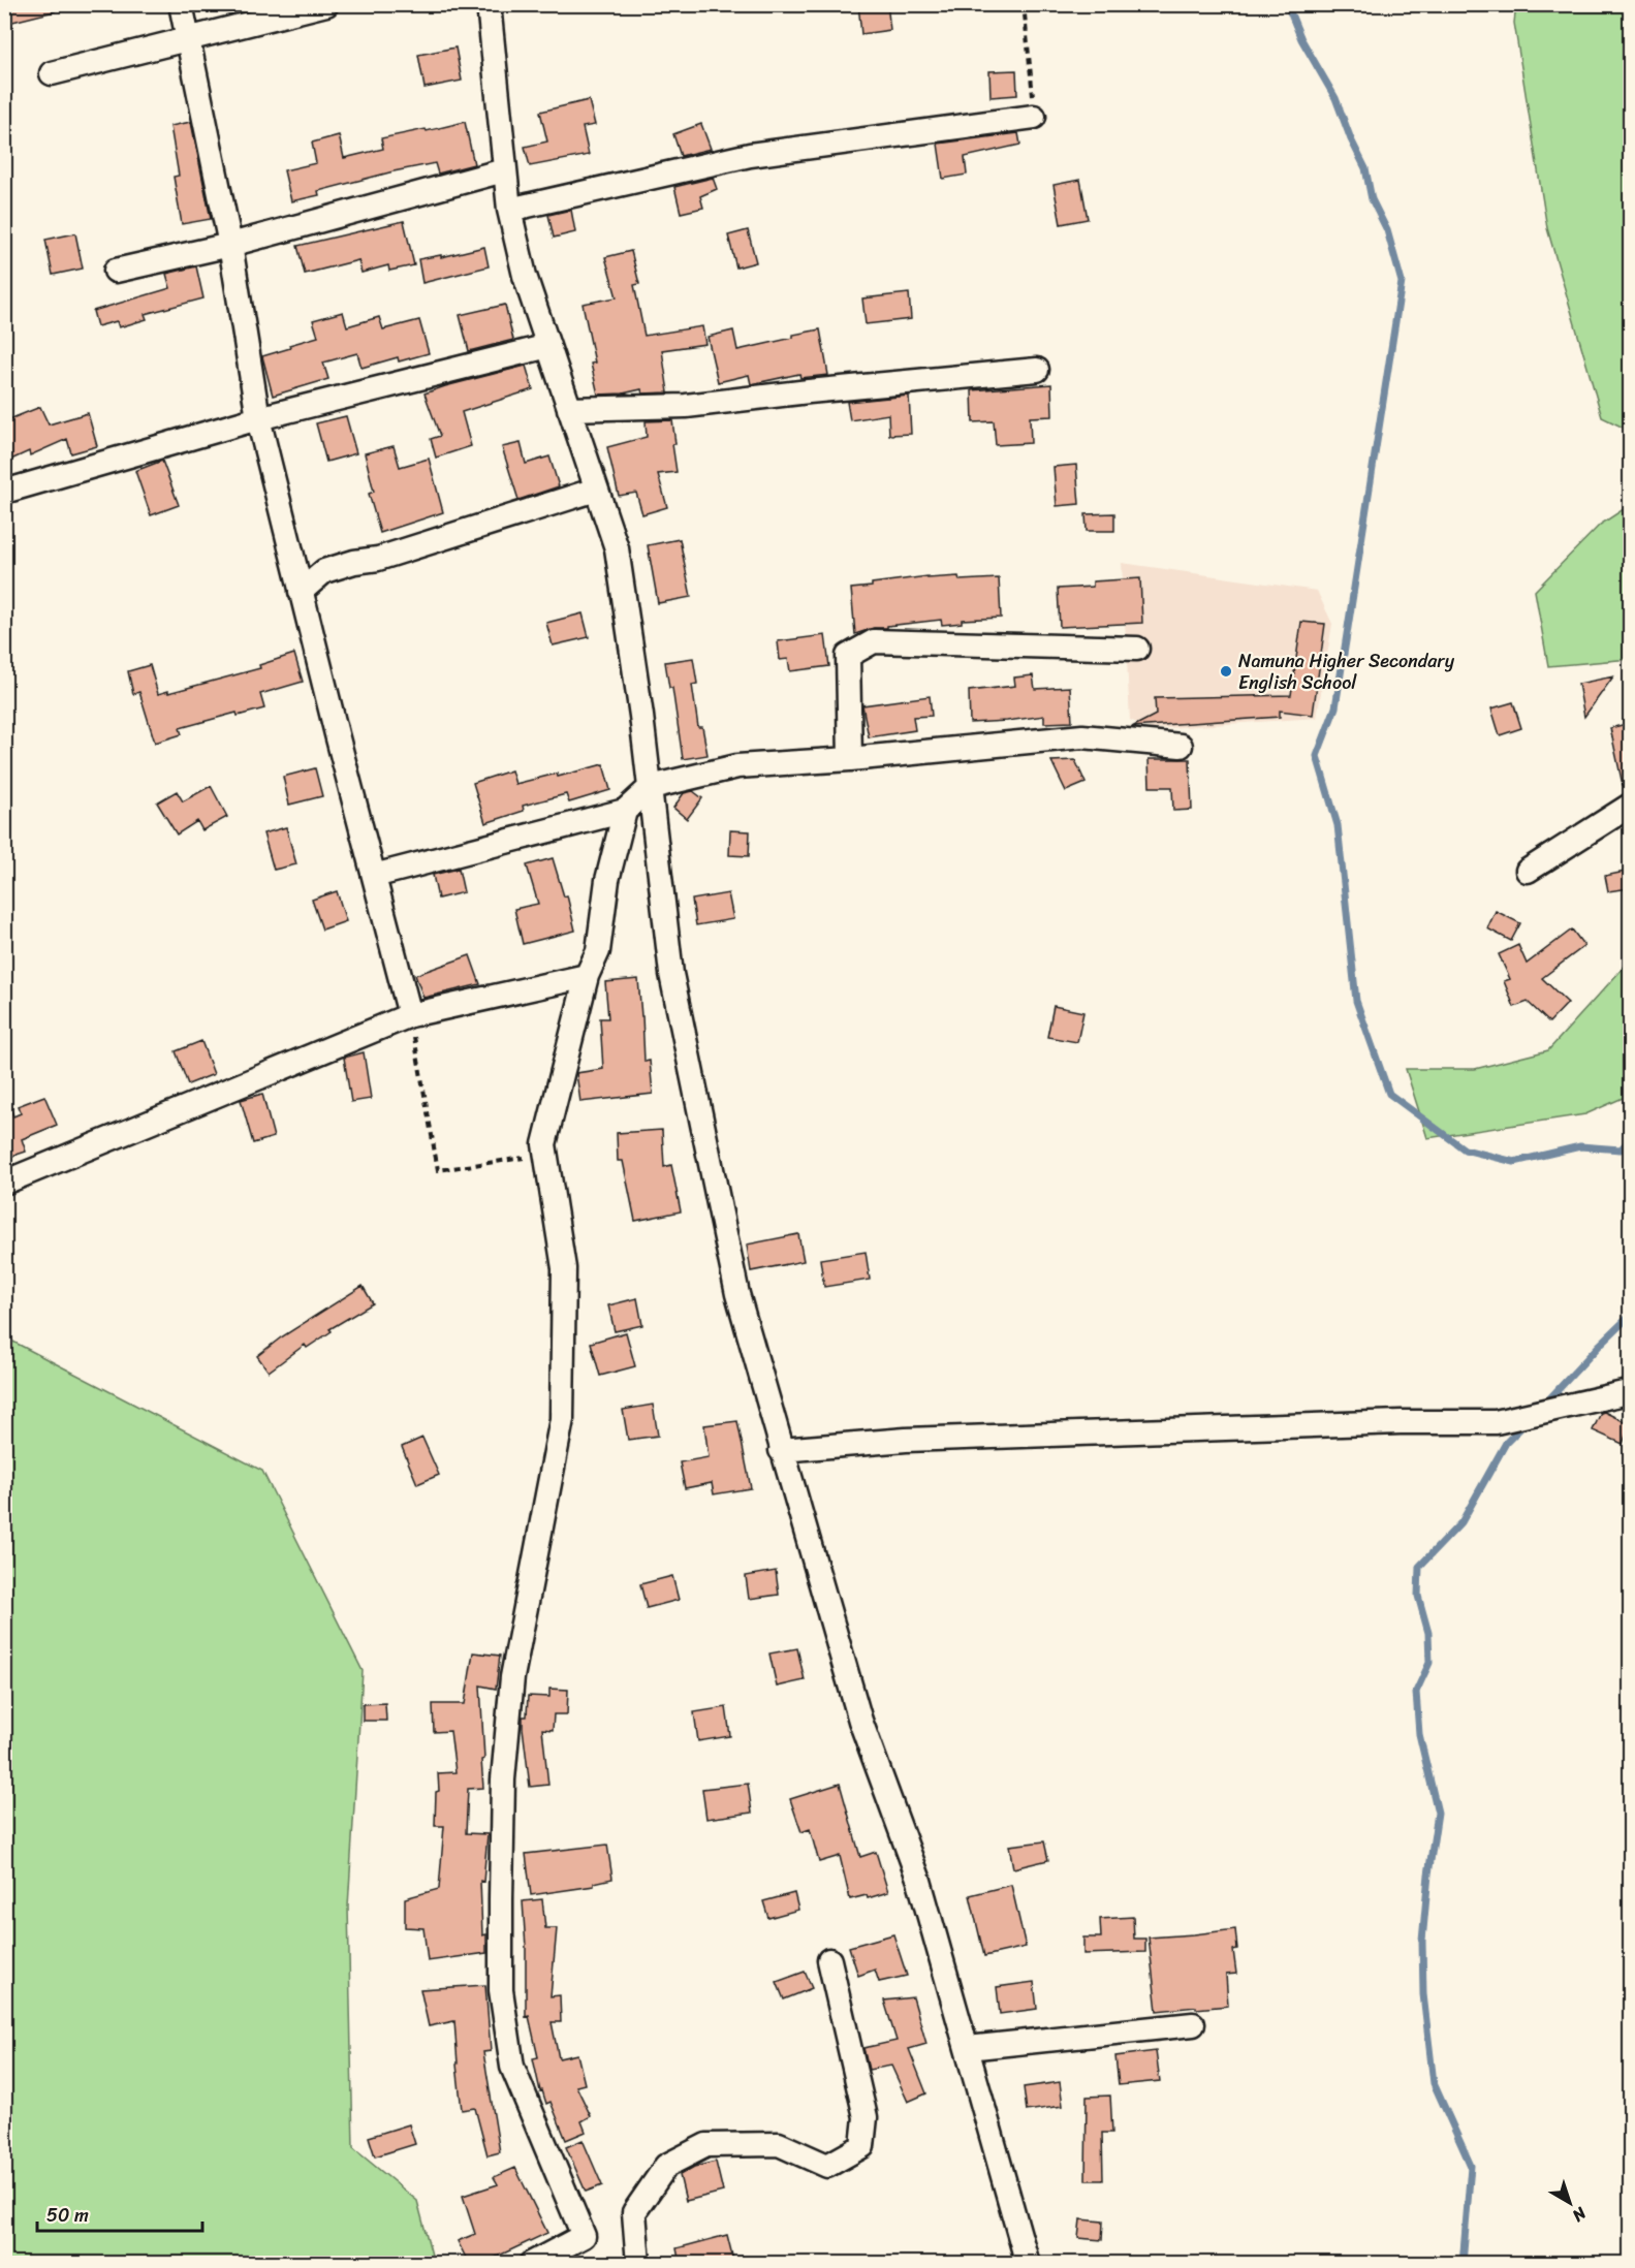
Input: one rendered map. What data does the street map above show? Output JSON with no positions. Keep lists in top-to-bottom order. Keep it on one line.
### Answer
{"places":["Namuna Higher Secondary English School"],"scale_bar":"50 m","north":"bottom right"}
